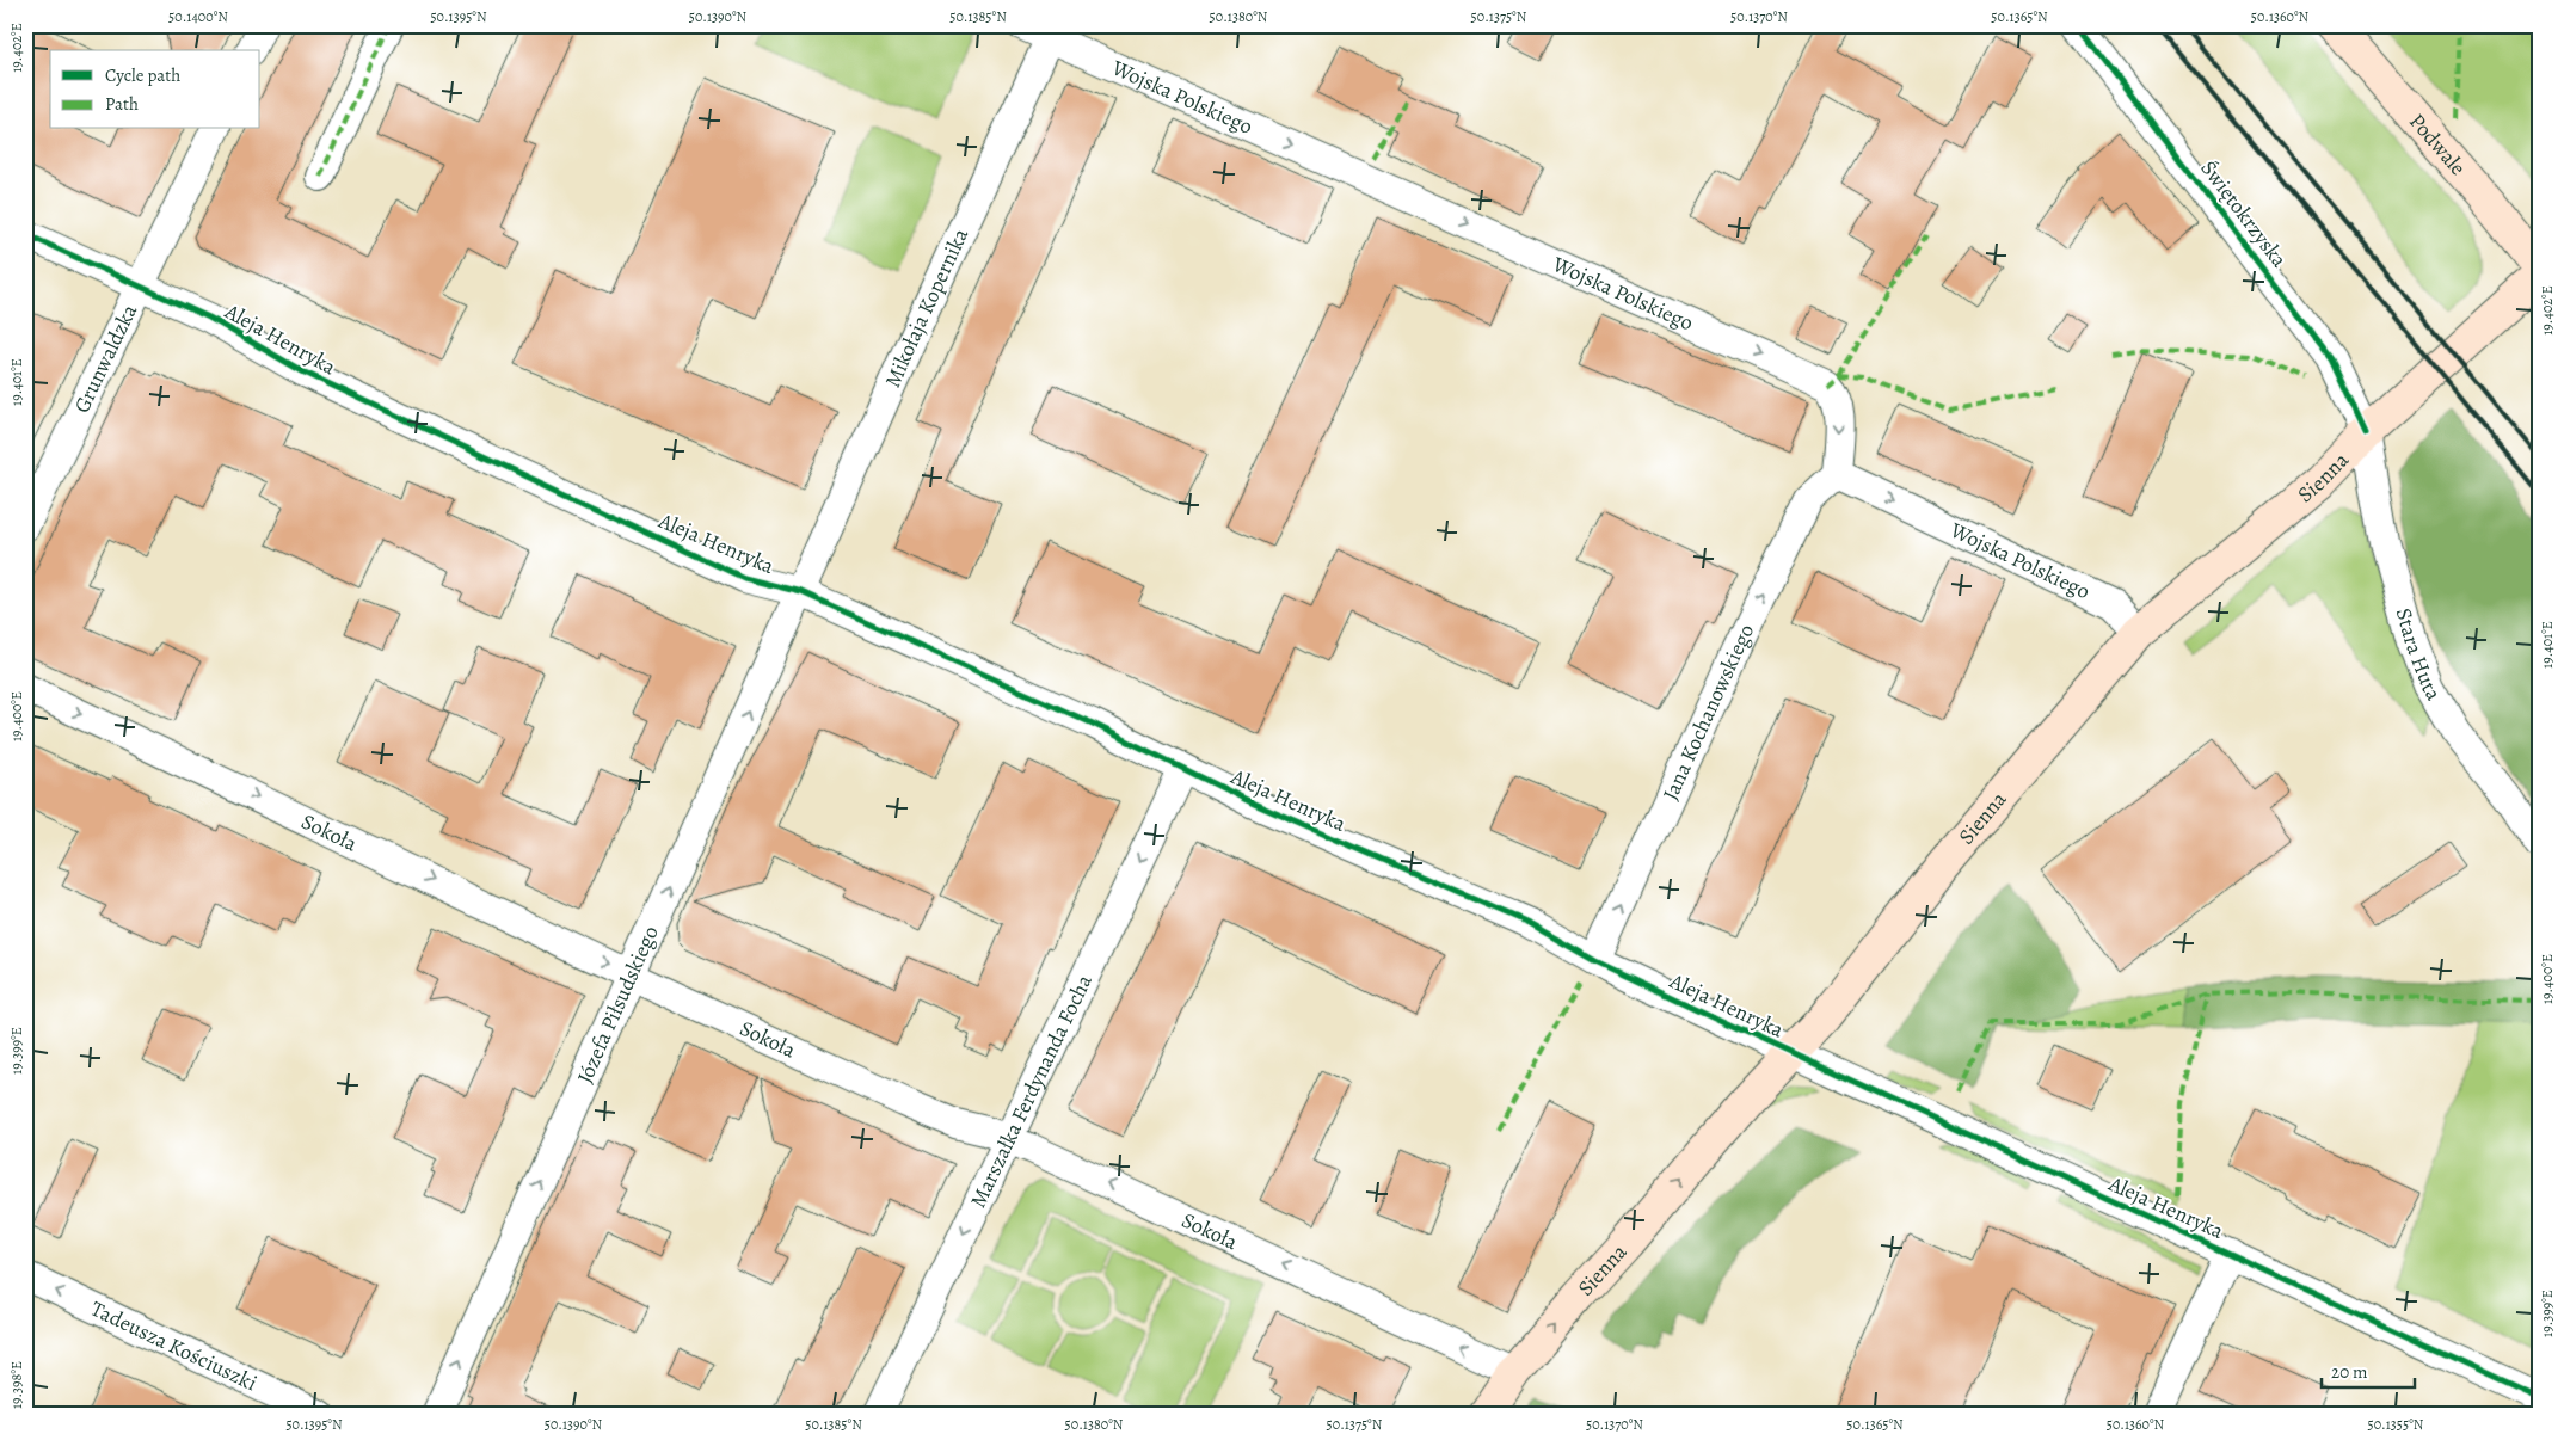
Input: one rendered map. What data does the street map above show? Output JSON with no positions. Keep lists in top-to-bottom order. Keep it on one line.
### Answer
{"streets":{"street":["Wojska Polskiego","Podwale","Świętokrzyska","Mikołaja Kopernika","Aleja Henryka","Grunwaldzka","Sienna","Stara Huta","Jana Kochanowskiego","Sokoła","Józefa Piłsudskiego","Marszałka Ferdynanda Focha","Tadeusza Kościuszki"]},"crossings":[["Wojska Polskiego","Mikołaja Kopernika"],["Wojska Polskiego","Sienna"],["Wojska Polskiego","Jana Kochanowskiego"],["Świętokrzyska","Sienna"],["Świętokrzyska","Stara Huta"],["Mikołaja Kopernika","Aleja Henryka"],["Mikołaja Kopernika","Józefa Piłsudskiego"],["Aleja Henryka","Grunwaldzka"],["Aleja Henryka","Sienna"],["Aleja Henryka","Jana Kochanowskiego"],["Aleja Henryka","Józefa Piłsudskiego"],["Aleja Henryka","Marszałka Ferdynanda Focha"],["Sienna","Stara Huta"],["Sienna","Sokoła"],["Sokoła","Józefa Piłsudskiego"],["Sokoła","Marszałka Ferdynanda Focha"]],"one_way":["Wojska Polskiego","Jana Kochanowskiego","Józefa Piłsudskiego","Marszałka Ferdynanda Focha","Tadeusza Kościuszki"],"legend":["Cycle path","Path"],"scale_bar":"20 m","coordinates":["50.1400°N","50.1395°N","50.1390°N","50.1385°N","50.1380°N","50.1375°N","50.1370°N","50.1365°N","50.1360°N","19.402°E","19.401°E","19.400°E","19.399°E","19.398°E","50.1355°N"]}
